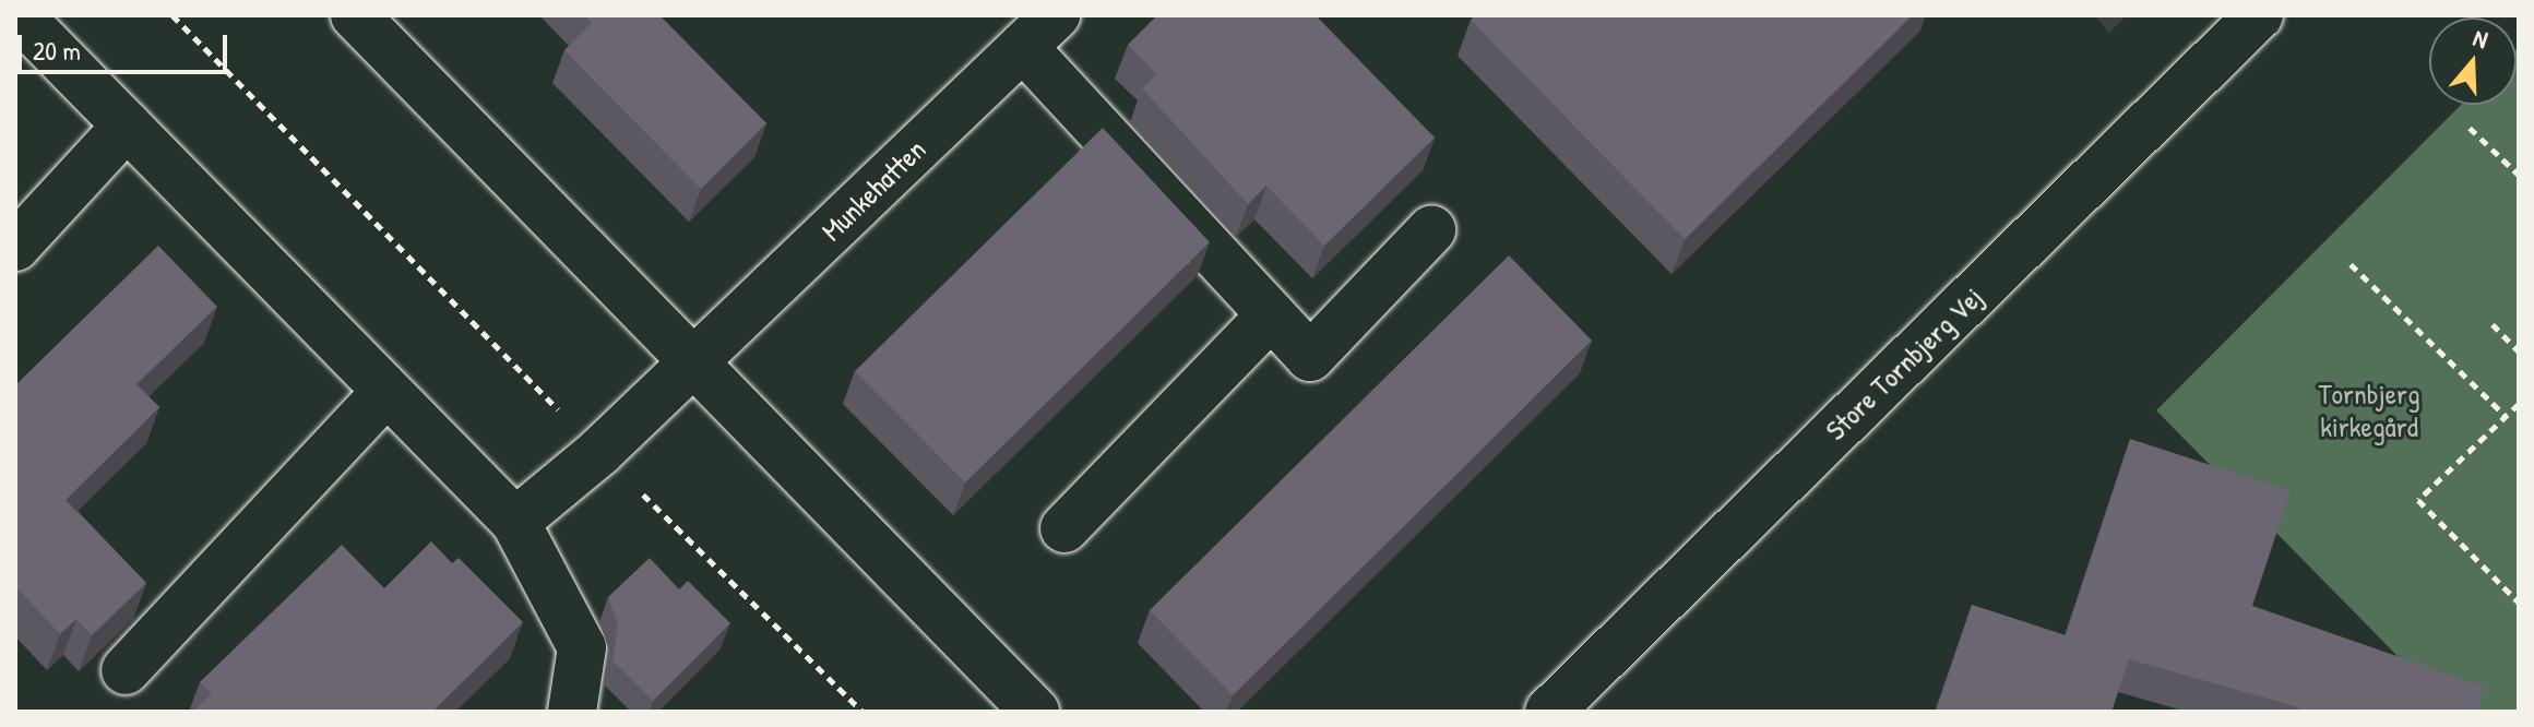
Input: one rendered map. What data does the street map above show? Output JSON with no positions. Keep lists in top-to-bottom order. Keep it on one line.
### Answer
{"streets":{"street":["Munkehatten","Store Tornbjerg Vej"]},"parks":["Tornbjerg kirkegård"],"scale_bar":"20 m","north":"top"}
